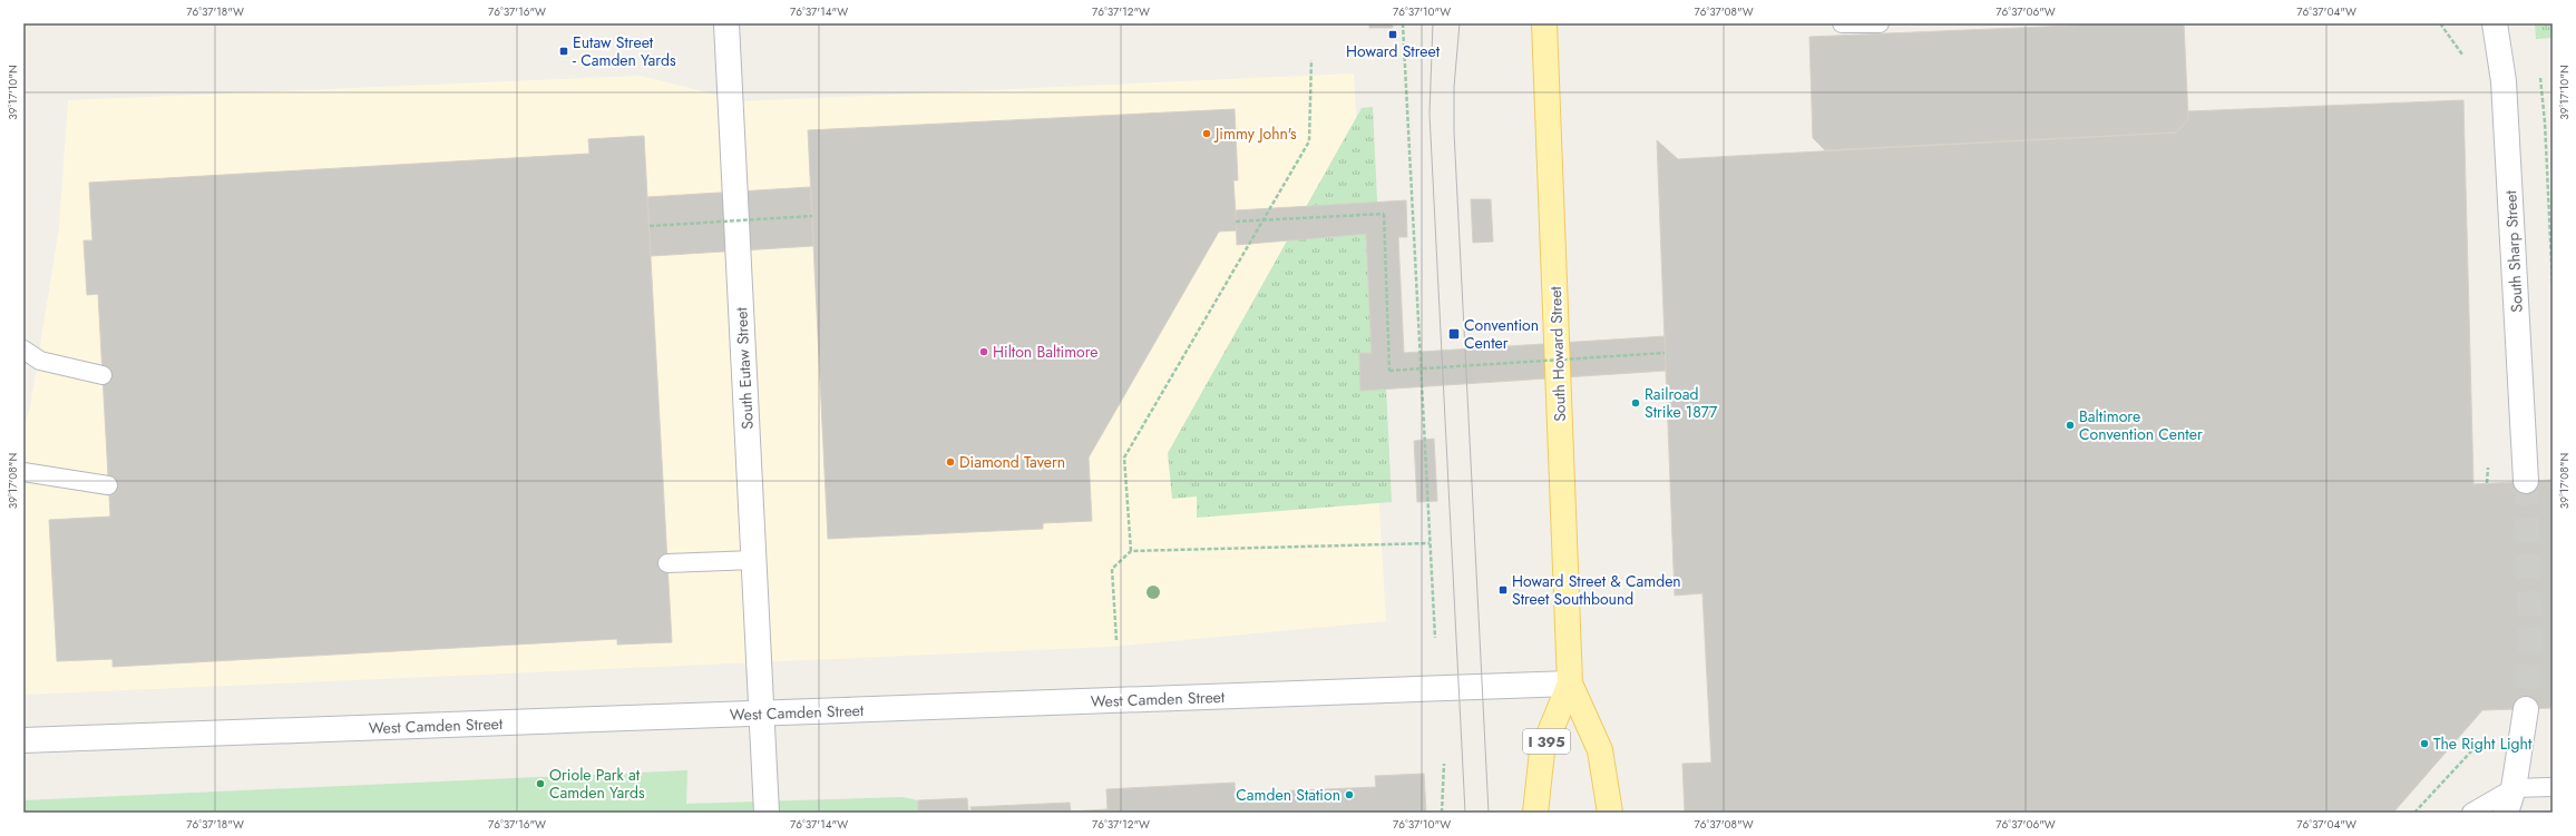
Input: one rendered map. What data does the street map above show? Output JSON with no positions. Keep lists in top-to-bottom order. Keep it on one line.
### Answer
{"streets":{"main road":["South Howard Street","I 395"],"street":["South Sharp Street","South Eutaw Street","West Camden Street"]},"crossings":[["South Howard Street","West Camden Street"],["South Eutaw Street","West Camden Street"]],"places":{"transit":["Howard Street","Eutaw Street - Camden Yards","Convention Center","Howard Street & Camden Street Southbound"],"other":["Jimmy John's","Hilton Baltimore","Railroad Strike 1877","Baltimore Convention Center","Diamond Tavern","The Right Light","Oriole Park at Camden Yards","Camden Station"]},"coordinates":["76°37'18\"W","76°37'16\"W","76°37'14\"W","76°37'12\"W","76°37'10\"W","76°37'08\"W","76°37'06\"W","76°37'04\"W","39°17'10\"N","39°17'08\"N"]}
